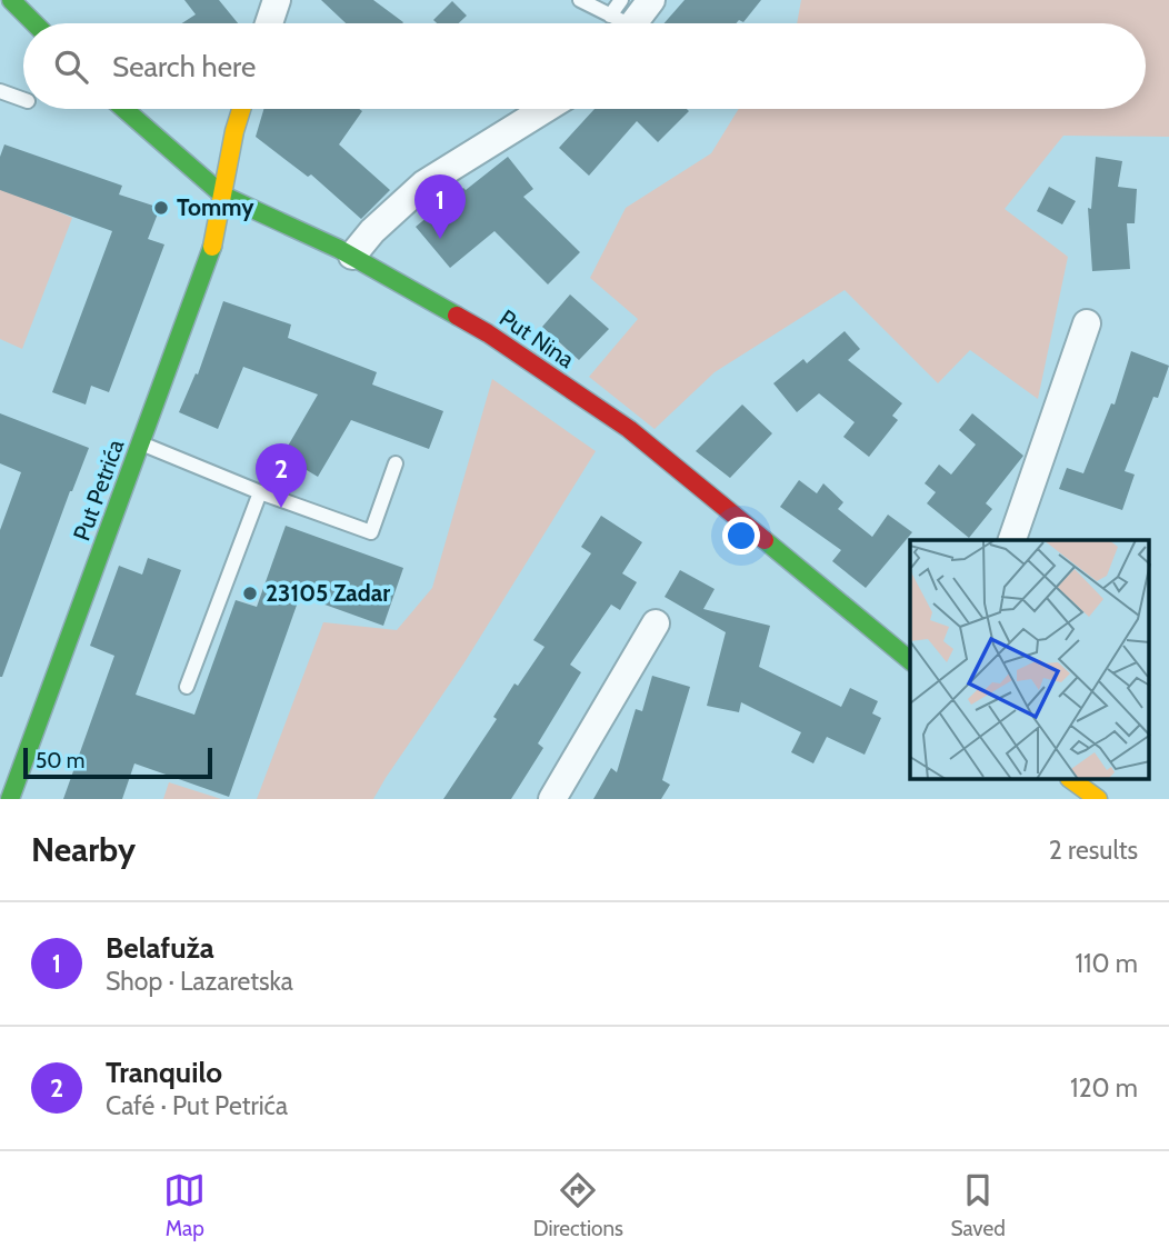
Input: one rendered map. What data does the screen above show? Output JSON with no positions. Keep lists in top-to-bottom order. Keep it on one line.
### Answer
{"streets":{"main road":["Put Nina","Put Petrića"]},"crossings":[["Put Nina","Put Petrića"]],"places":["Tommy","23105 Zadar"],"scale_bar":"50 m","page":{"search":"Search here","pins":["1","2"],"scale":"50 m","heading":["Nearby","2 results"],"list":[{"mark":"1","name":"Belafuža","note":"Shop · Lazaretska","value":"110 m"},{"mark":"2","name":"Tranquilo","note":"Café · Put Petrića","value":"120 m"}],"nav":["Map","Directions","Saved"]}}
